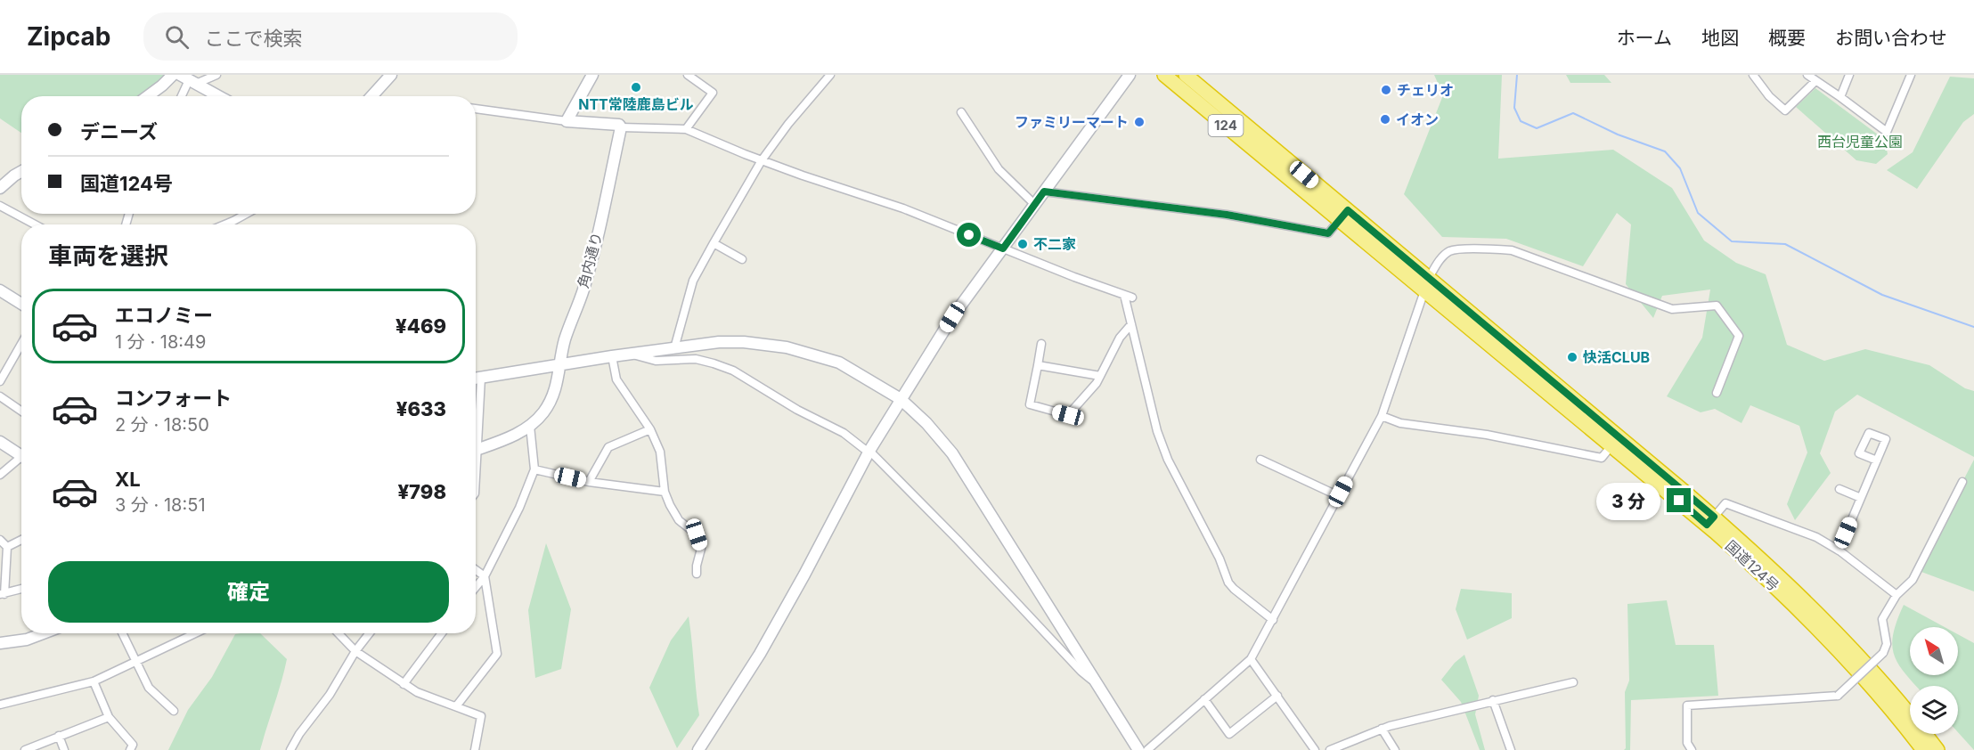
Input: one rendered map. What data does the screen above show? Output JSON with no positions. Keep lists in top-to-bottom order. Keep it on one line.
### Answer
{"streets":{"highway":["124","国道124号"],"street":["角内通り"]},"parks":["西台児童公園"],"places":["NTT常陸鹿島ビル","チェリオ","イオン","ファミリーマート","不二家","快活CLUB"],"north":"top left","page":{"header":"Zipcab","search":"ここで検索","nav":["ホーム","地図","概要","お問い合わせ"],"banner":["デニーズ","国道124号"],"heading":"車両を選択","list":[{"name":"エコノミー","note":"1 分 · 18:49","value":"¥469"},{"name":"コンフォート","note":"2 分 · 18:50","value":"¥633"},{"name":"XL","note":"3 分 · 18:51","value":"¥798"}],"bubble":"3 分","buttons":"確定"}}
